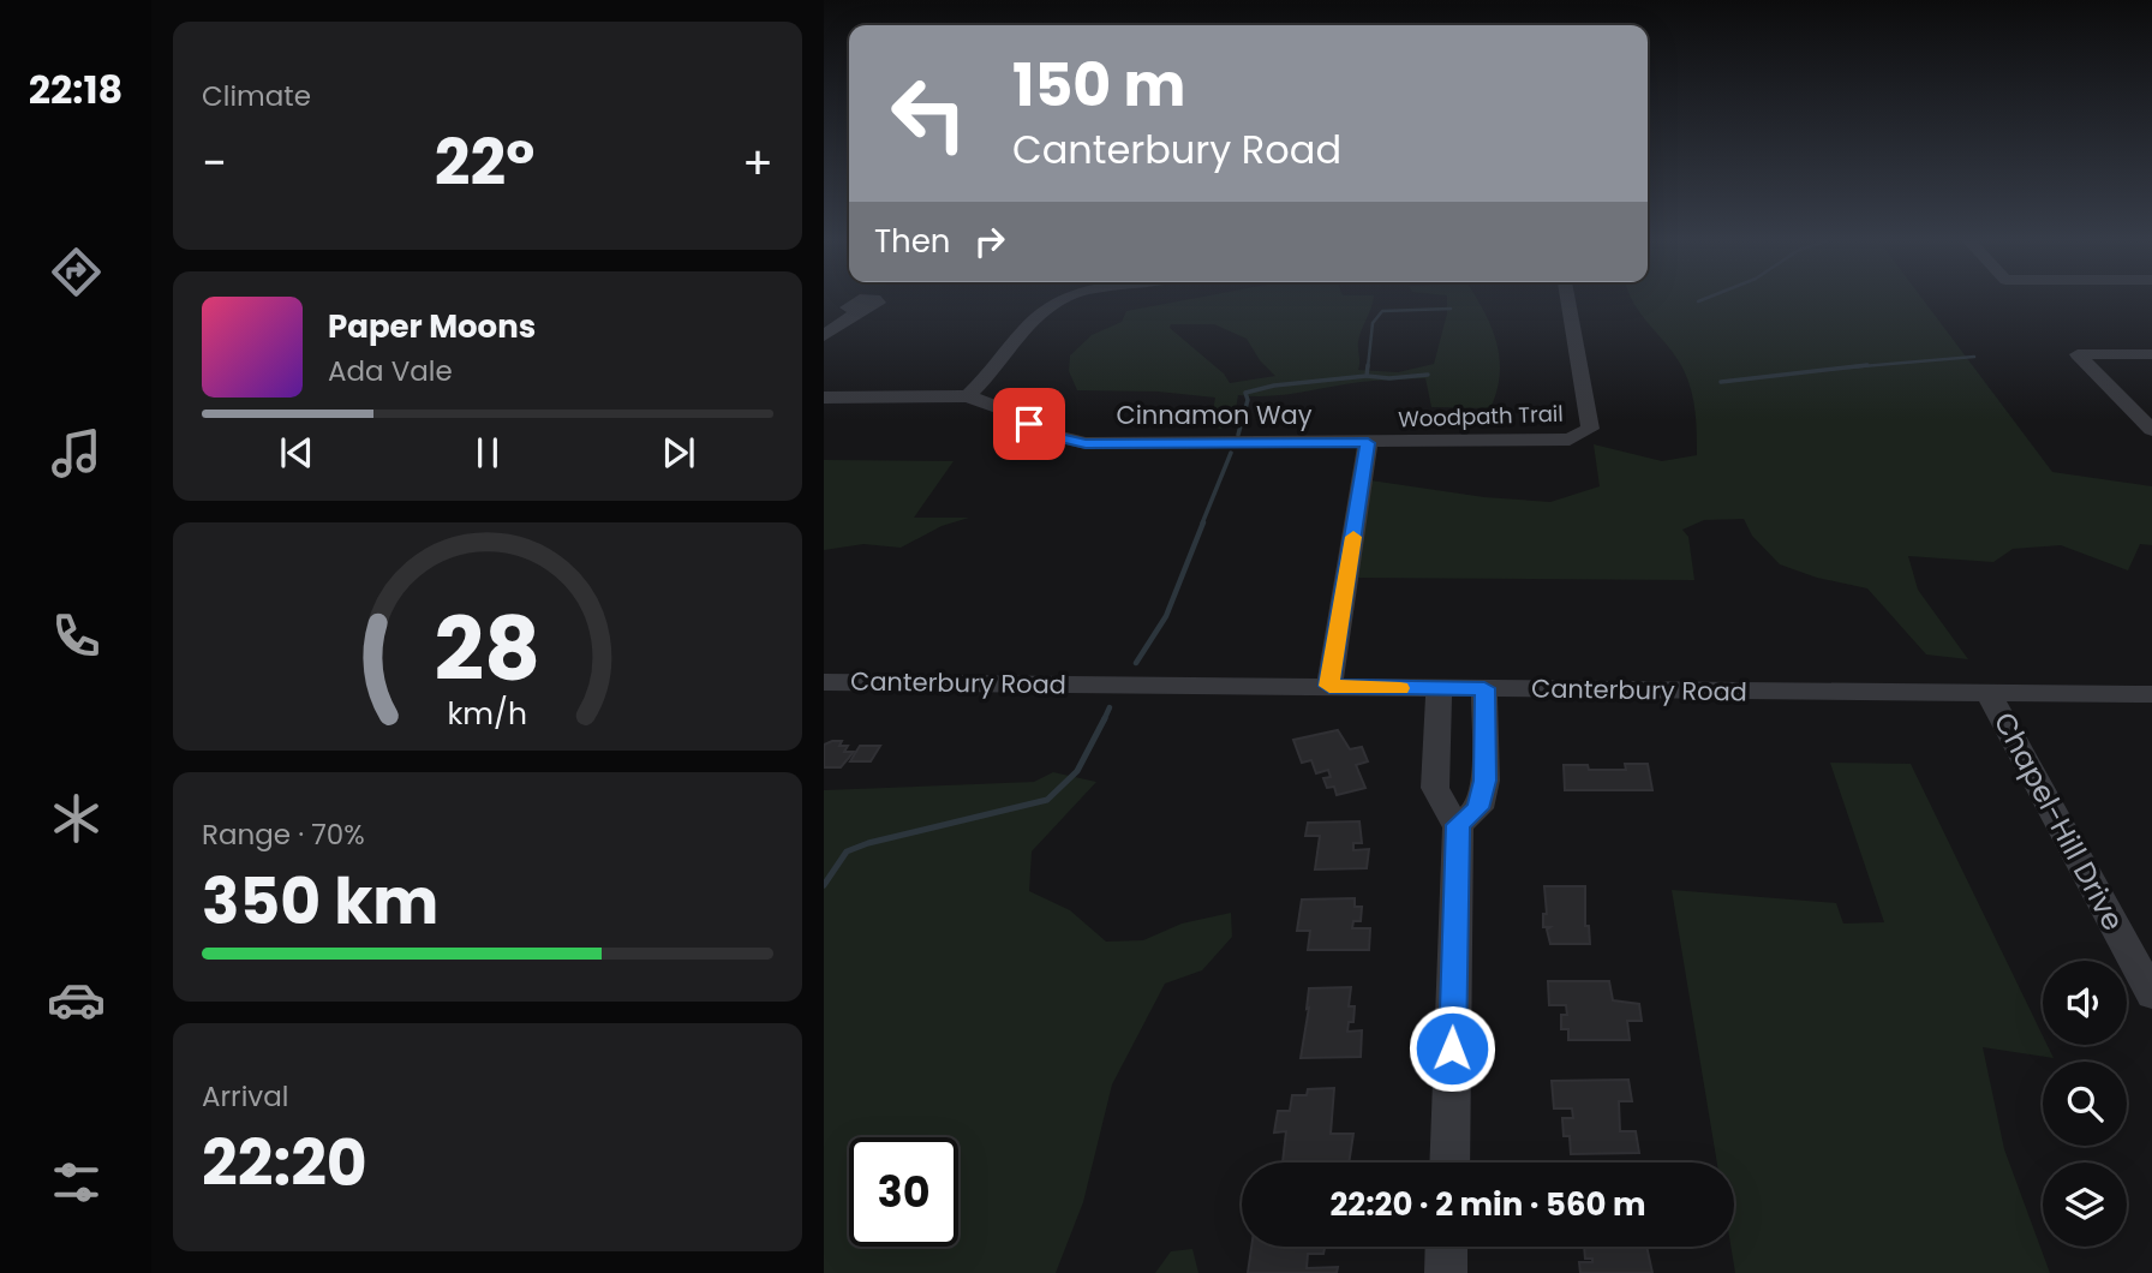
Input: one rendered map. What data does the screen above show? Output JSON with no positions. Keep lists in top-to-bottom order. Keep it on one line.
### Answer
{"streets":{"street":["Cinnamon Way","Woodpath Trail","Canterbury Road","Chapel-Hill Drive"]},"crossings":[["Cinnamon Way","Woodpath Trail"],["Canterbury Road","Chapel-Hill Drive"]],"page":{"tabs":"22:18","tile":["Climate",["Range · 70%","350 km"],["Arrival","22:20"]],"turn":["150 m","Canterbury Road"],"heat":["−","22°","+"],"then":"Then","song":["Paper Moons","Ada Vale"],"limit":"30","trip":"22:20 · 2 min · 560 m","gauge":["28","km/h"]}}
